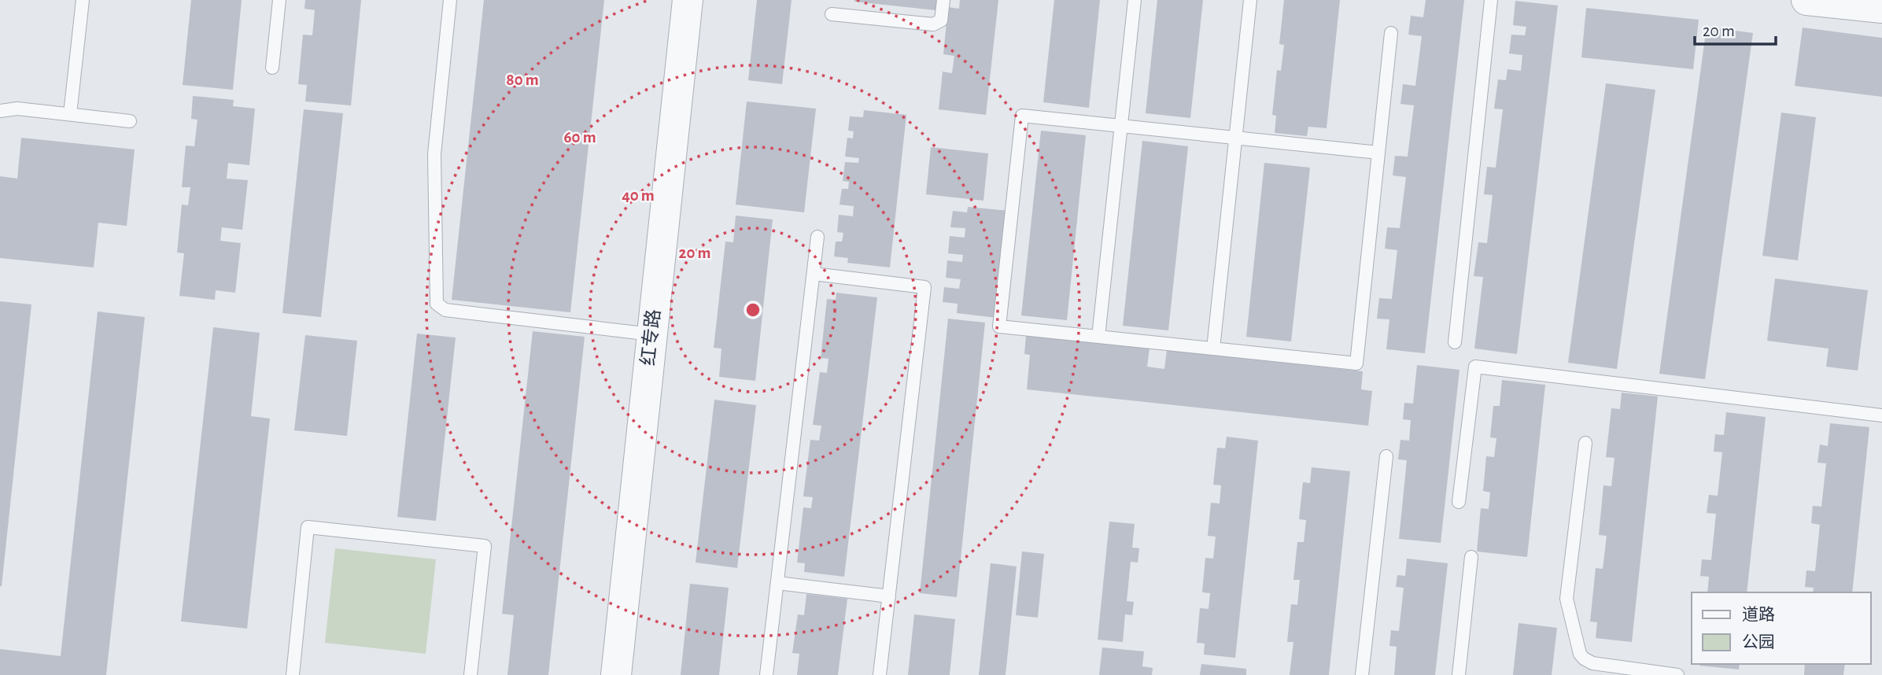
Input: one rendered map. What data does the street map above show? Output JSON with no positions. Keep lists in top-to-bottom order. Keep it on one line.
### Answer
{"streets":{"street":["红专路"]},"legend":["道路","公园"],"scale_bar":"20 m","rings":["80 m","60 m","40 m","20 m"]}
